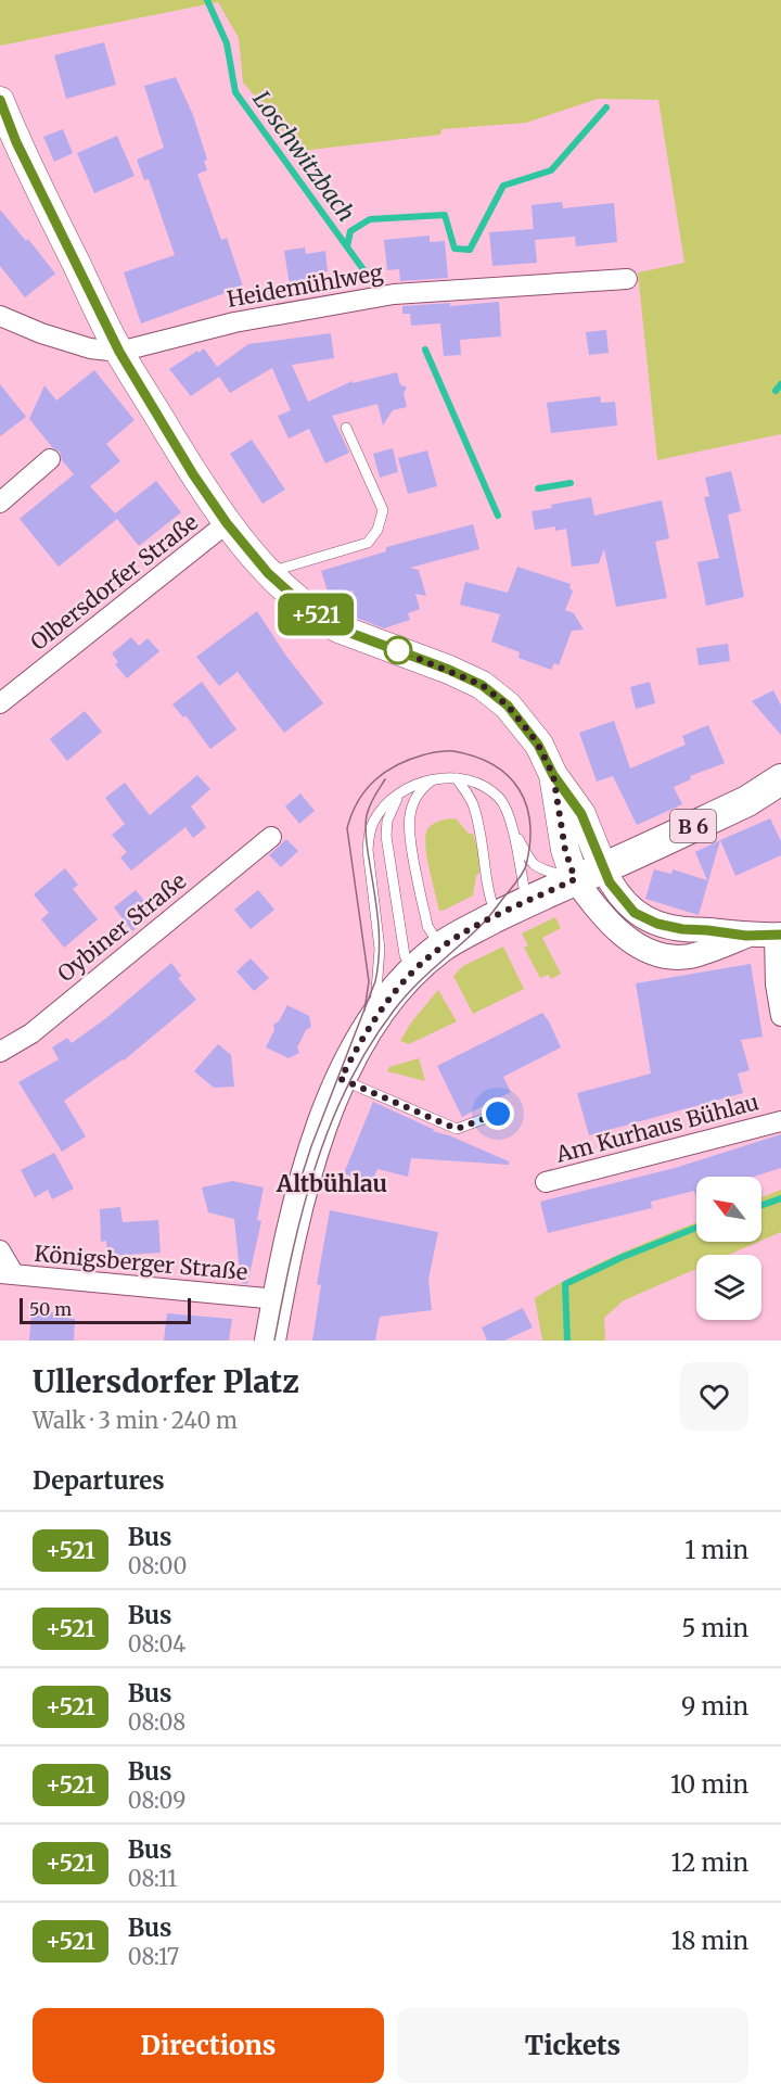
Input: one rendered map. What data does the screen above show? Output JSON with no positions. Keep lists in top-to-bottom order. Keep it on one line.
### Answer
{"streets":{"main road":["B 6"],"street":["Heidemühlweg","Olbersdorfer Straße","Oybiner Straße","Am Kurhaus Bühlau","Königsberger Straße"]},"crossings":[["B 6","Königsberger Straße"]],"districts":["Altbühlau"],"water":["Loschwitzbach"],"lines":["bus line +521"],"scale_bar":"50 m","north":"top left","page":{"on_map":"+521","scale":"50 m","heading":[["Ullersdorfer Platz","Walk · 3 min · 240 m"],"Departures"],"list":[{"mark":"+521","name":"Bus","note":"08:00","value":"1 min"},{"mark":"+521","name":"Bus","note":"08:04","value":"5 min"},{"mark":"+521","name":"Bus","note":"08:08","value":"9 min"},{"mark":"+521","name":"Bus","note":"08:09","value":"10 min"},{"mark":"+521","name":"Bus","note":"08:11","value":"12 min"},{"mark":"+521","name":"Bus","note":"08:17","value":"18 min"}],"buttons":["Directions","Tickets"]}}
